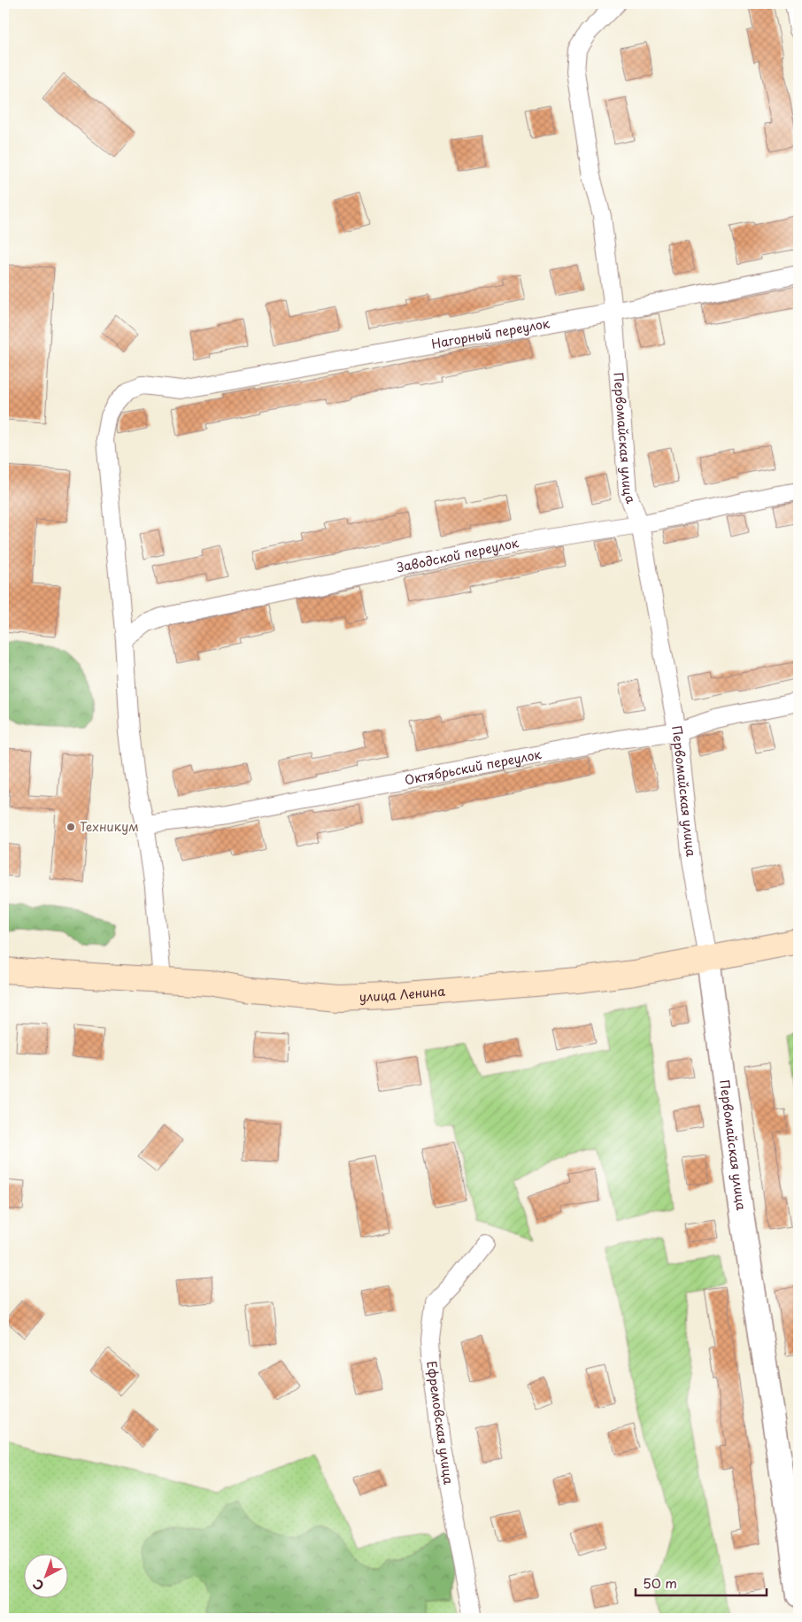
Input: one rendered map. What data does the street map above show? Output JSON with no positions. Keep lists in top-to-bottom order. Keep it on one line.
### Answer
{"streets":{"main road":["улица Ленина"],"street":["Нагорный переулок","Первомайская улица","Заводской переулок","Октябрьский переулок","Ефремовская улица"]},"crossings":[["Нагорный переулок","Первомайская улица"],["Нагорный переулок","Заводской переулок"],["Нагорный переулок","Октябрьский переулок"],["Нагорный переулок","улица Ленина"],["Первомайская улица","Заводской переулок"],["Первомайская улица","Октябрьский переулок"],["Первомайская улица","улица Ленина"]],"places":["Техникум"],"scale_bar":"50 m","north":"bottom left"}
